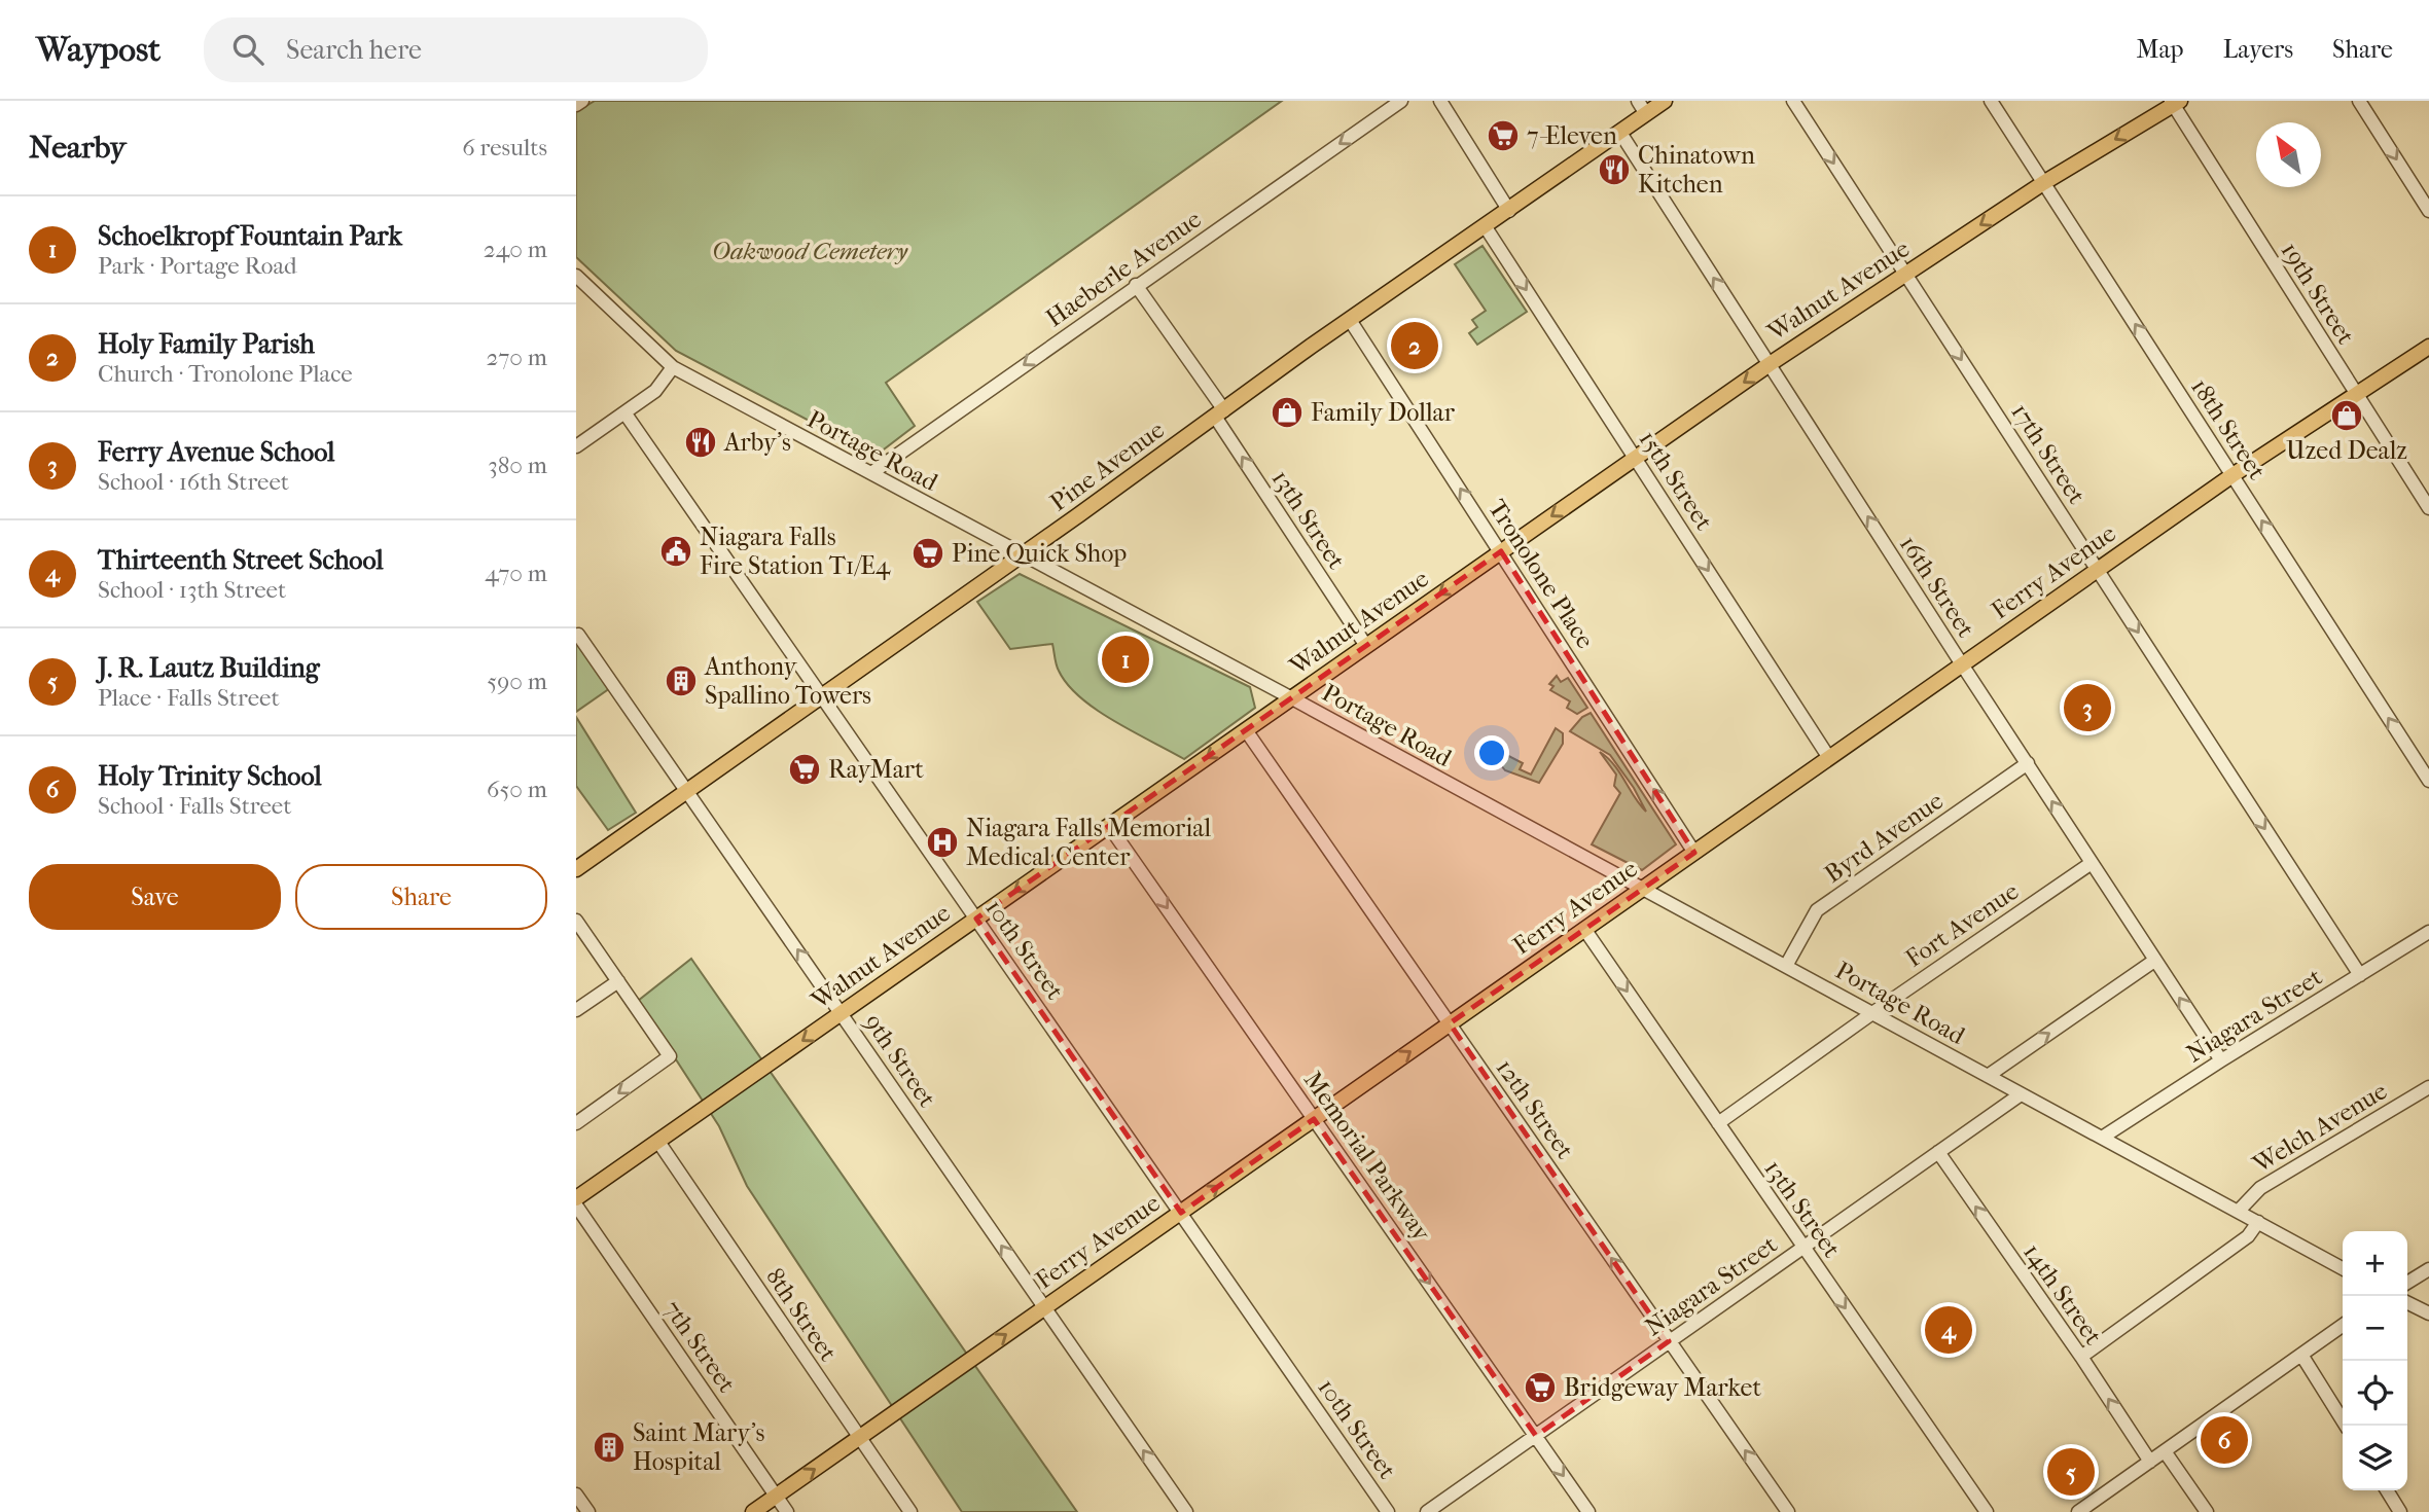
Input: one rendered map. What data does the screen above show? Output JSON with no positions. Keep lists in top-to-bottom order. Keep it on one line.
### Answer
{"streets":{"main road":["Walnut Avenue","Pine Avenue","Ferry Avenue"],"street":["Haeberle Avenue","19th Street","18th Street","Portage Road","17th Street","15th Street","13th Street","Tronolone Place","16th Street","Byrd Avenue","Fort Avenue","10th Street","Niagara Street","9th Street","12th Street","Welch Avenue","Memorial Parkway","14th Street","8th Street","7th Street"]},"crossings":[["Haeberle Avenue","Portage Road"],["Haeberle Avenue","13th Street"],["Walnut Avenue","19th Street"],["Walnut Avenue","18th Street"],["Walnut Avenue","Portage Road"],["Walnut Avenue","17th Street"],["Walnut Avenue","15th Street"],["Walnut Avenue","13th Street"],["Walnut Avenue","Tronolone Place"],["Walnut Avenue","16th Street"],["Walnut Avenue","10th Street"],["Walnut Avenue","9th Street"],["Walnut Avenue","12th Street"],["Walnut Avenue","Memorial Parkway"],["Walnut Avenue","8th Street"],["19th Street","Ferry Avenue"],["18th Street","Ferry Avenue"],["Portage Road","Pine Avenue"],["Portage Road","Ferry Avenue"],["Portage Road","Byrd Avenue"],["Portage Road","Fort Avenue"],["Portage Road","Niagara Street"],["Portage Road","Welch Avenue"],["17th Street","Ferry Avenue"],["17th Street","Niagara Street"],["Pine Avenue","15th Street"],["Pine Avenue","13th Street"],["Pine Avenue","Tronolone Place"],["Pine Avenue","16th Street"],["Pine Avenue","10th Street"],["Pine Avenue","9th Street"],["15th Street","Ferry Avenue"],["13th Street","Ferry Avenue"],["13th Street","Fort Avenue"],["13th Street","Niagara Street"],["Ferry Avenue","Tronolone Place"],["Ferry Avenue","16th Street"],["Ferry Avenue","10th Street"],["Ferry Avenue","9th Street"],["Ferry Avenue","12th Street"],["Ferry Avenue","Memorial Parkway"],["Ferry Avenue","8th Street"],["Ferry Avenue","7th Street"],["16th Street","Byrd Avenue"],["16th Street","Fort Avenue"],["16th Street","Niagara Street"],["Niagara Street","12th Street"],["Niagara Street","Memorial Parkway"],["Niagara Street","14th Street"]],"one_way":["Haeberle Avenue","Walnut Avenue","18th Street","17th Street","15th Street","Tronolone Place","16th Street","9th Street","12th Street","Memorial Parkway","14th Street"],"parks":["Oakwood Cemetery"],"places":{"supermarket":["7-Eleven","Pine Quick Shop","RayMart","Bridgeway Market"],"restaurant":["Chinatown Kitchen","Arby's"],"shop":["Family Dollar","Uzed Dealz"],"public building":["Niagara Falls Fire Station T1/E4"],"building":["Anthony Spallino Towers","Saint Mary's Hospital"],"hospital":["Niagara Falls Memorial Medical Center"]},"north":"top left","page":{"header":"Waypost","search":"Search here","nav":["Map","Layers","Share"],"heading":["Nearby","6 results"],"list":[{"mark":"1","name":"Schoelkropf Fountain Park","note":"Park · Portage Road","value":"240 m"},{"mark":"2","name":"Holy Family Parish","note":"Church · Tronolone Place","value":"270 m"},{"mark":"3","name":"Ferry Avenue School","note":"School · 16th Street","value":"380 m"},{"mark":"4","name":"Thirteenth Street School","note":"School · 13th Street","value":"470 m"},{"mark":"5","name":"J. R. Lautz Building","note":"Place · Falls Street","value":"590 m"},{"mark":"6","name":"Holy Trinity School","note":"School · Falls Street","value":"650 m"}],"pins":["2","1","3","4","6","5"],"buttons":["Save","Share"],"map_buttons":["+","−"]}}
